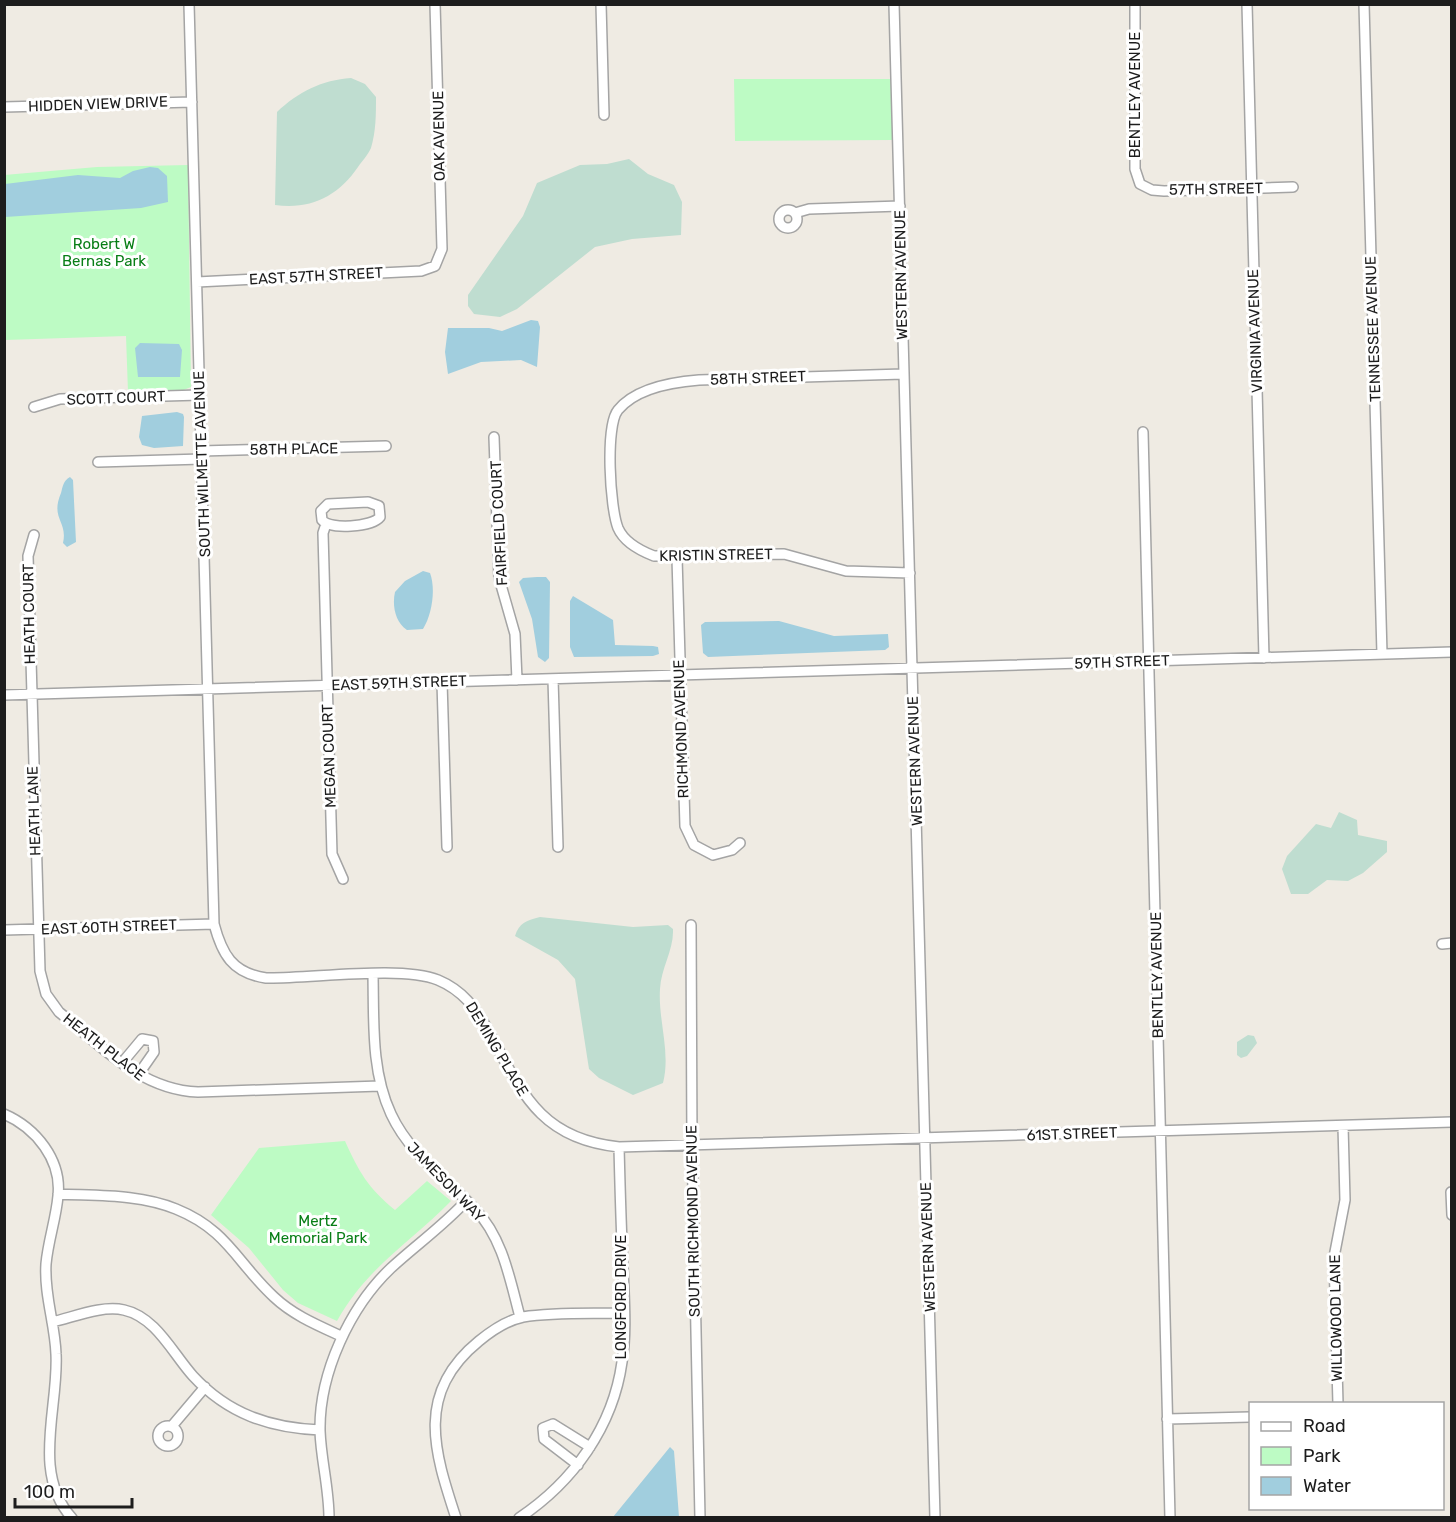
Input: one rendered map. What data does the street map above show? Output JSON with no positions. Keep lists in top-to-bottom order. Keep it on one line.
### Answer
{"streets":{"street":["BENTLEY AVENUE","HIDDEN VIEW DRIVE","OAK AVENUE","57TH STREET","WESTERN AVENUE","EAST 57TH STREET","TENNESSEE AVENUE","VIRGINIA AVENUE","58TH STREET","SCOTT COURT","58TH PLACE","SOUTH WILMETTE AVENUE","FAIRFIELD COURT","KRISTIN STREET","HEATH COURT","59TH STREET","EAST 59TH STREET","RICHMOND AVENUE","MEGAN COURT","HEATH LANE","EAST 60TH STREET","HEATH PLACE","DEMING PLACE","61ST STREET","JAMESON WAY","SOUTH RICHMOND AVENUE","LONGFORD DRIVE","WILLOWOOD LANE"]},"crossings":[["BENTLEY AVENUE","57TH STREET"],["BENTLEY AVENUE","59TH STREET"],["BENTLEY AVENUE","61ST STREET"],["HIDDEN VIEW DRIVE","SOUTH WILMETTE AVENUE"],["OAK AVENUE","EAST 57TH STREET"],["57TH STREET","VIRGINIA AVENUE"],["WESTERN AVENUE","58TH STREET"],["WESTERN AVENUE","KRISTIN STREET"],["WESTERN AVENUE","59TH STREET"],["WESTERN AVENUE","61ST STREET"],["EAST 57TH STREET","SOUTH WILMETTE AVENUE"],["TENNESSEE AVENUE","59TH STREET"],["VIRGINIA AVENUE","59TH STREET"],["58TH STREET","KRISTIN STREET"],["SCOTT COURT","SOUTH WILMETTE AVENUE"],["58TH PLACE","SOUTH WILMETTE AVENUE"],["SOUTH WILMETTE AVENUE","EAST 59TH STREET"],["SOUTH WILMETTE AVENUE","EAST 60TH STREET"],["SOUTH WILMETTE AVENUE","DEMING PLACE"],["FAIRFIELD COURT","EAST 59TH STREET"],["KRISTIN STREET","RICHMOND AVENUE"],["HEATH COURT","EAST 59TH STREET"],["HEATH COURT","HEATH LANE"],["59TH STREET","EAST 59TH STREET"],["EAST 59TH STREET","RICHMOND AVENUE"],["EAST 59TH STREET","MEGAN COURT"],["EAST 59TH STREET","HEATH LANE"],["HEATH LANE","EAST 60TH STREET"],["HEATH LANE","HEATH PLACE"],["EAST 60TH STREET","HEATH PLACE"],["EAST 60TH STREET","DEMING PLACE"],["HEATH PLACE","JAMESON WAY"],["DEMING PLACE","61ST STREET"],["DEMING PLACE","JAMESON WAY"],["DEMING PLACE","SOUTH RICHMOND AVENUE"],["DEMING PLACE","LONGFORD DRIVE"],["61ST STREET","SOUTH RICHMOND AVENUE"],["61ST STREET","WILLOWOOD LANE"]],"parks":["Robert W Bernas Park","Mertz Memorial Park"],"legend":["Road","Park","Water"],"scale_bar":"100 m"}
